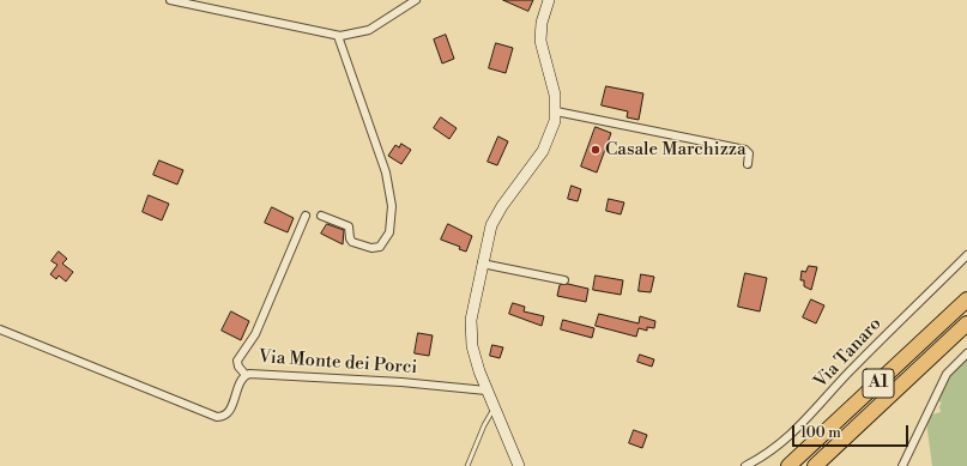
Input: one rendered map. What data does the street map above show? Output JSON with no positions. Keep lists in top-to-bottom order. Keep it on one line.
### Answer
{"streets":{"highway":["A1"],"street":["Via Tanaro","Via Monte dei Porci"]},"places":["Casale Marchizza"],"scale_bar":"100 m"}
